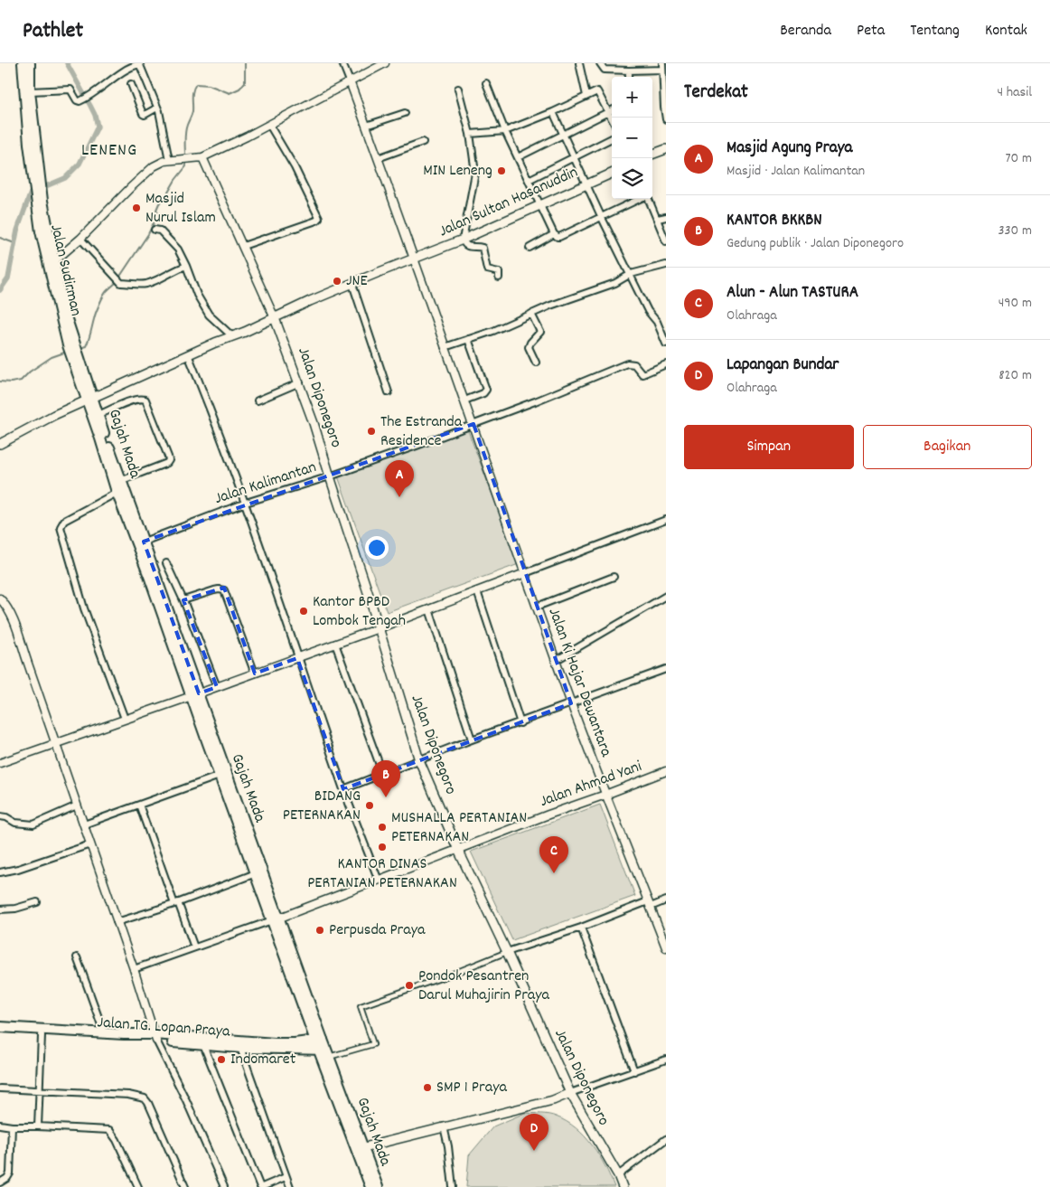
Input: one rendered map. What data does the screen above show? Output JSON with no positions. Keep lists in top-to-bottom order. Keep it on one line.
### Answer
{"streets":{"main road":["Jalan Sultan Hasanuddin","Jalan Sudirman","Jalan Diponegoro","Gajah Mada","Jalan TG. Lopan Praya"],"street":["Jalan Kalimantan","Jalan Ki Hajar Dewantara","Jalan Ahmad Yani"]},"crossings":[["Jalan Sultan Hasanuddin","Jalan Diponegoro"],["Jalan Sultan Hasanuddin","Gajah Mada"],["Jalan Sultan Hasanuddin","Jalan Ki Hajar Dewantara"],["Jalan Diponegoro","Jalan Kalimantan"],["Jalan Diponegoro","Jalan Ahmad Yani"],["Gajah Mada","Jalan Kalimantan"],["Gajah Mada","Jalan Ahmad Yani"],["Gajah Mada","Jalan TG. Lopan Praya"],["Jalan Kalimantan","Jalan Ki Hajar Dewantara"],["Jalan Ki Hajar Dewantara","Jalan Ahmad Yani"]],"districts":["LENENG"],"places":["MIN Leneng","Masjid Nurul Islam","JNE","The Estranda Residence","Kantor BPBD Lombok Tengah","BIDANG PETERNAKAN","MUSHALLA PERTANIAN PETERNAKAN","KANTOR DINAS PERTANIAN PETERNAKAN","Perpusda Praya","Pondok Pesantren Darul Muhajirin Praya","Indomaret","SMP 1 Praya"],"page":{"header":"Pathlet","nav":["Beranda","Peta","Tentang","Kontak"],"heading":["Terdekat","4 hasil"],"map_buttons":["+","−"],"list":[{"mark":"A","name":"Masjid Agung Praya","note":"Masjid · Jalan Kalimantan","value":"70 m"},{"mark":"B","name":"KANTOR BKKBN","note":"Gedung publik · Jalan Diponegoro","value":"330 m"},{"mark":"C","name":"Alun - Alun TASTURA","note":"Olahraga","value":"490 m"},{"mark":"D","name":"Lapangan Bundar","note":"Olahraga","value":"820 m"}],"buttons":["Simpan","Bagikan"],"pins":["A","B","C","D"]}}
